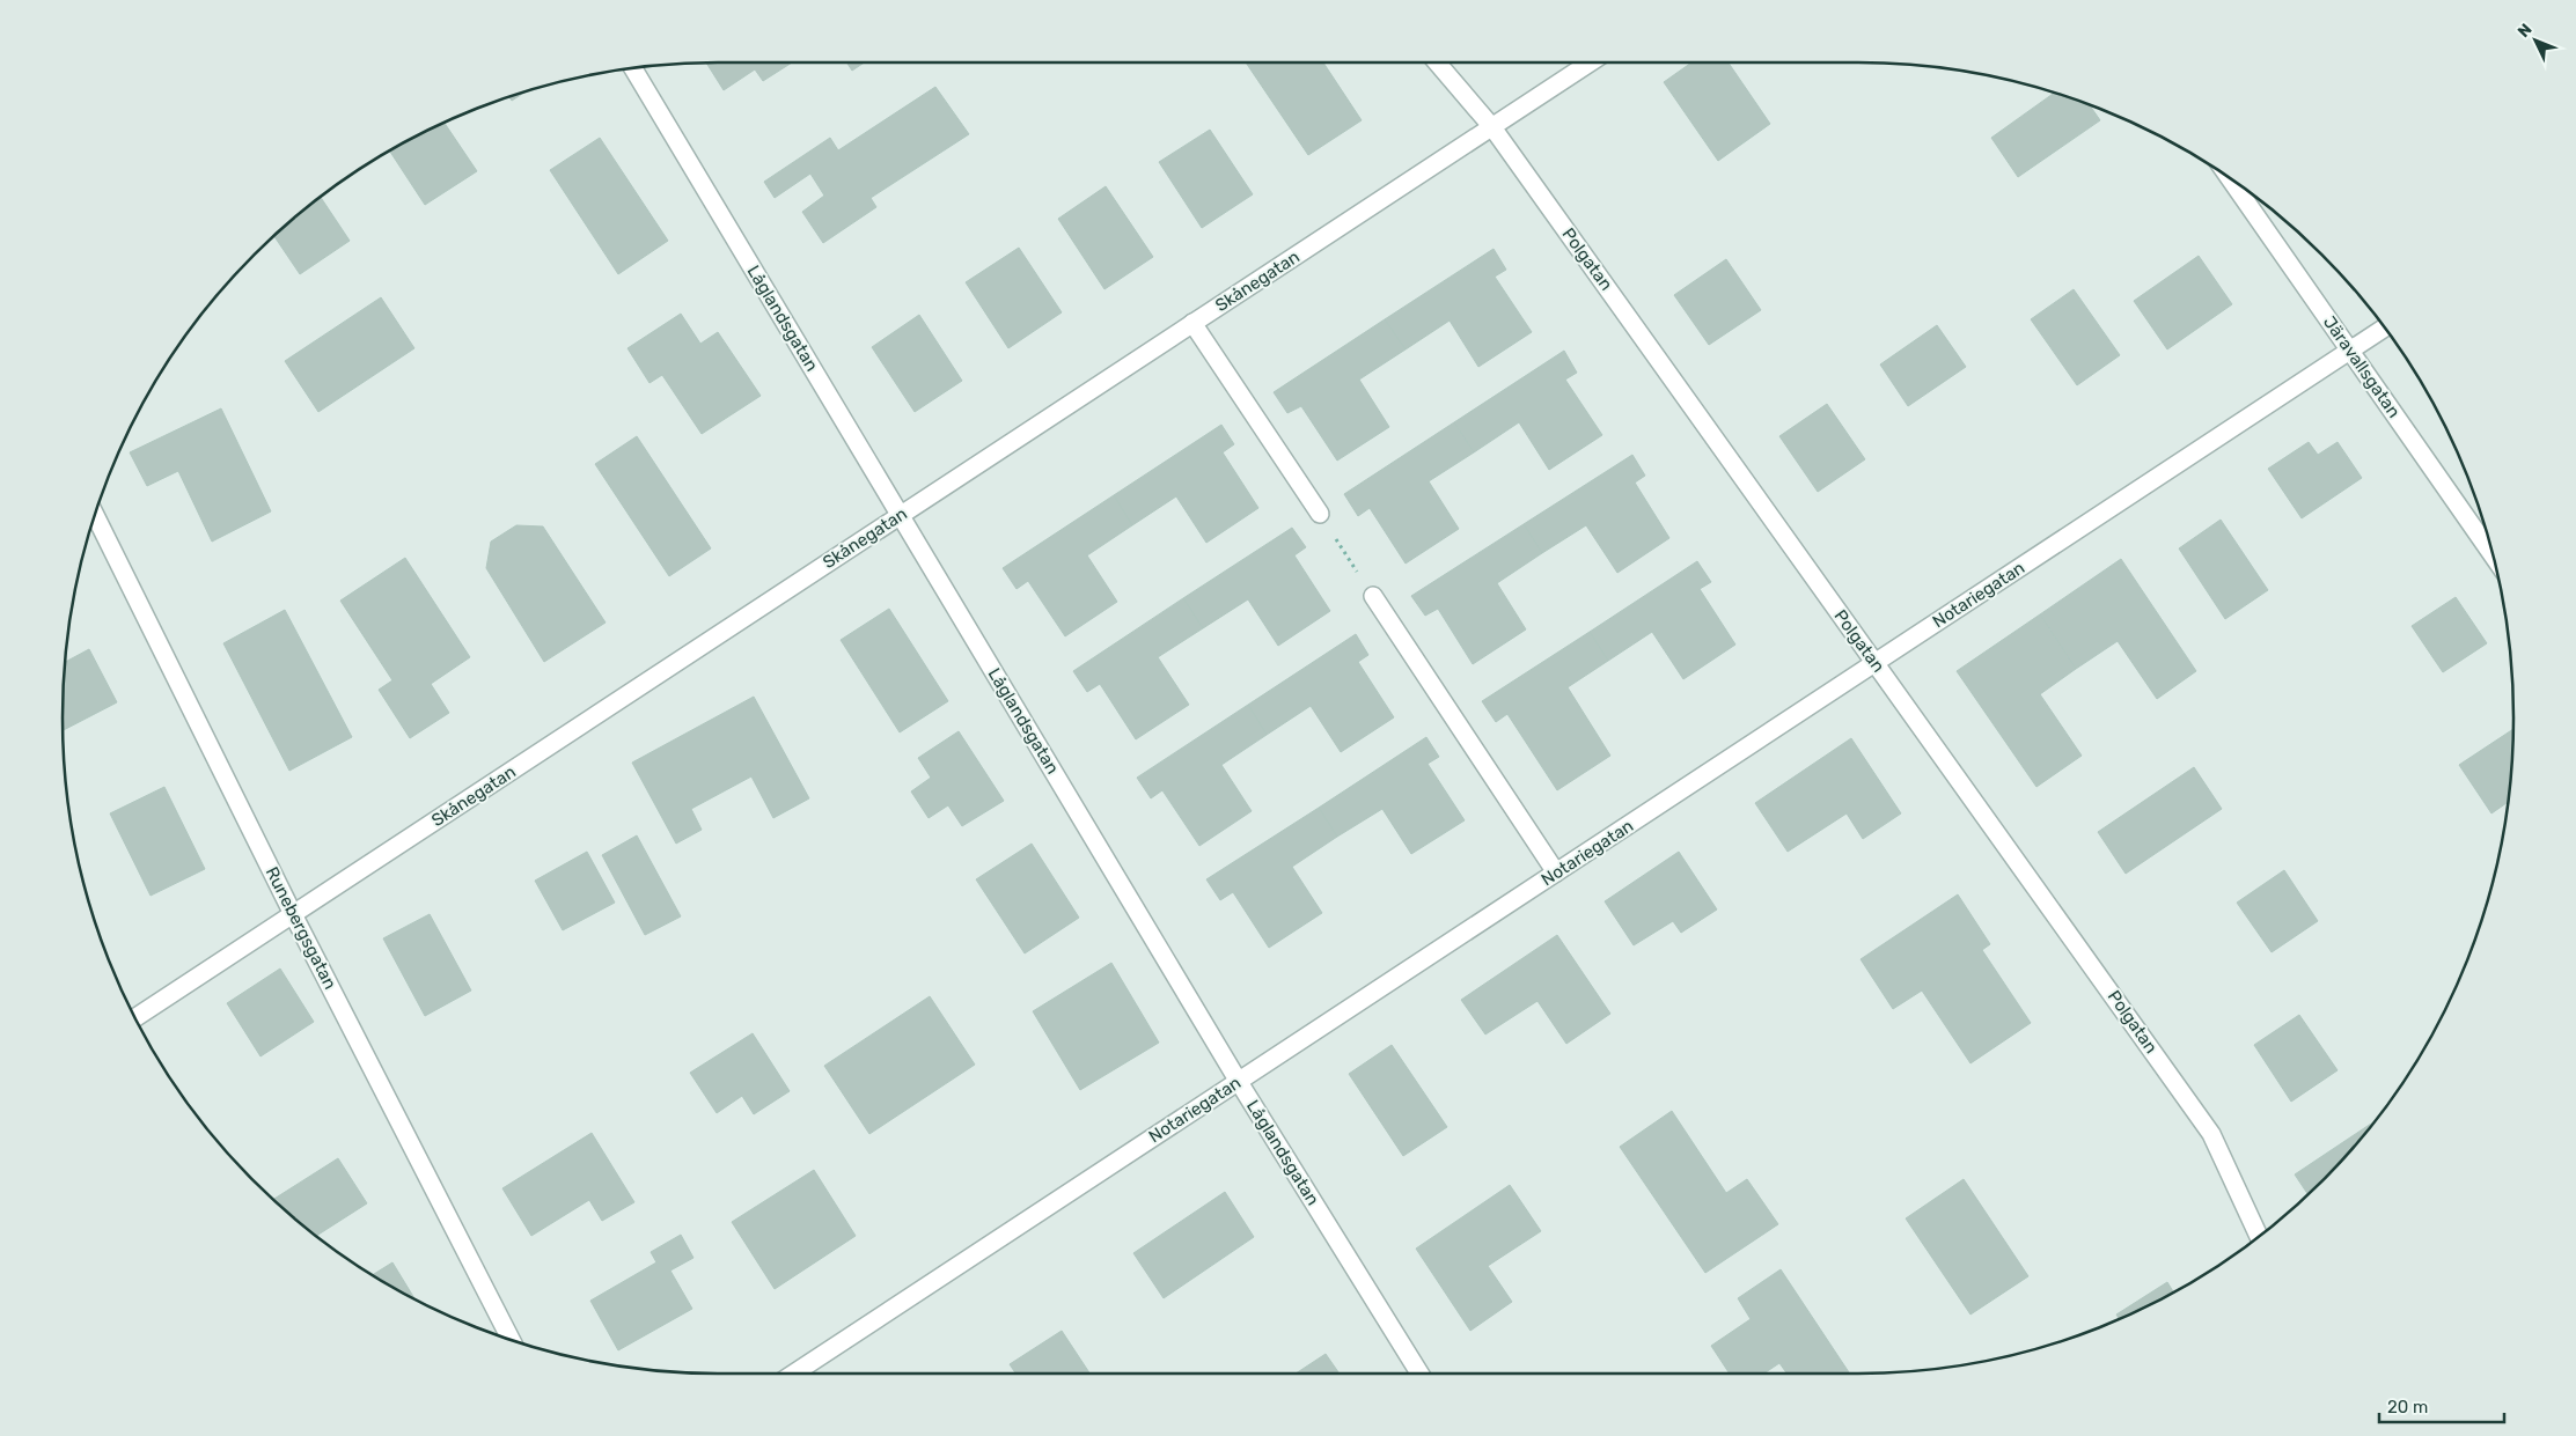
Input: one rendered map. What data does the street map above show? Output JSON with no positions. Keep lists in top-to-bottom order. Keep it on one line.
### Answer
{"streets":{"street":["Polgatan","Skånegatan","Låglandsgatan","Järavallsgatan","Notariegatan","Runebergsgatan"]},"crossings":[["Polgatan","Skånegatan"],["Polgatan","Notariegatan"],["Skånegatan","Låglandsgatan"],["Skånegatan","Runebergsgatan"],["Låglandsgatan","Notariegatan"],["Järavallsgatan","Notariegatan"]],"scale_bar":"20 m","north":"top left"}
